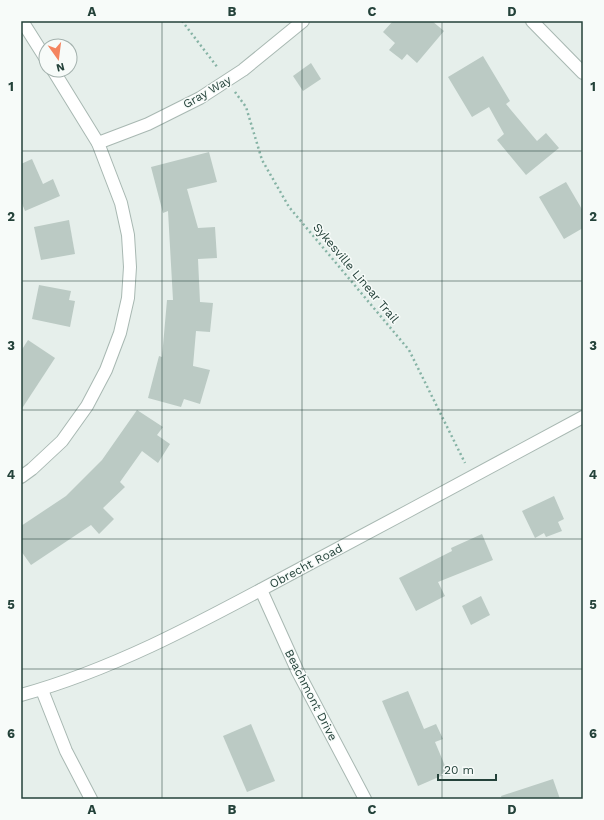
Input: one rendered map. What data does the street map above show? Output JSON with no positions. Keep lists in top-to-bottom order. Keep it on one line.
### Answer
{"streets":{"street":["Gray Way","Obrecht Road","Beachmont Drive"],"path":["Sykesville Linear Trail"]},"crossings":[["Gray Way","Sykesville Linear Trail"],["Sykesville Linear Trail","Obrecht Road"],["Obrecht Road","Beachmont Drive"]],"scale_bar":"20 m","north":"bottom","grid":{"columns":["A","B","C","D"],"rows":["1","2","3","4","5","6"]}}
